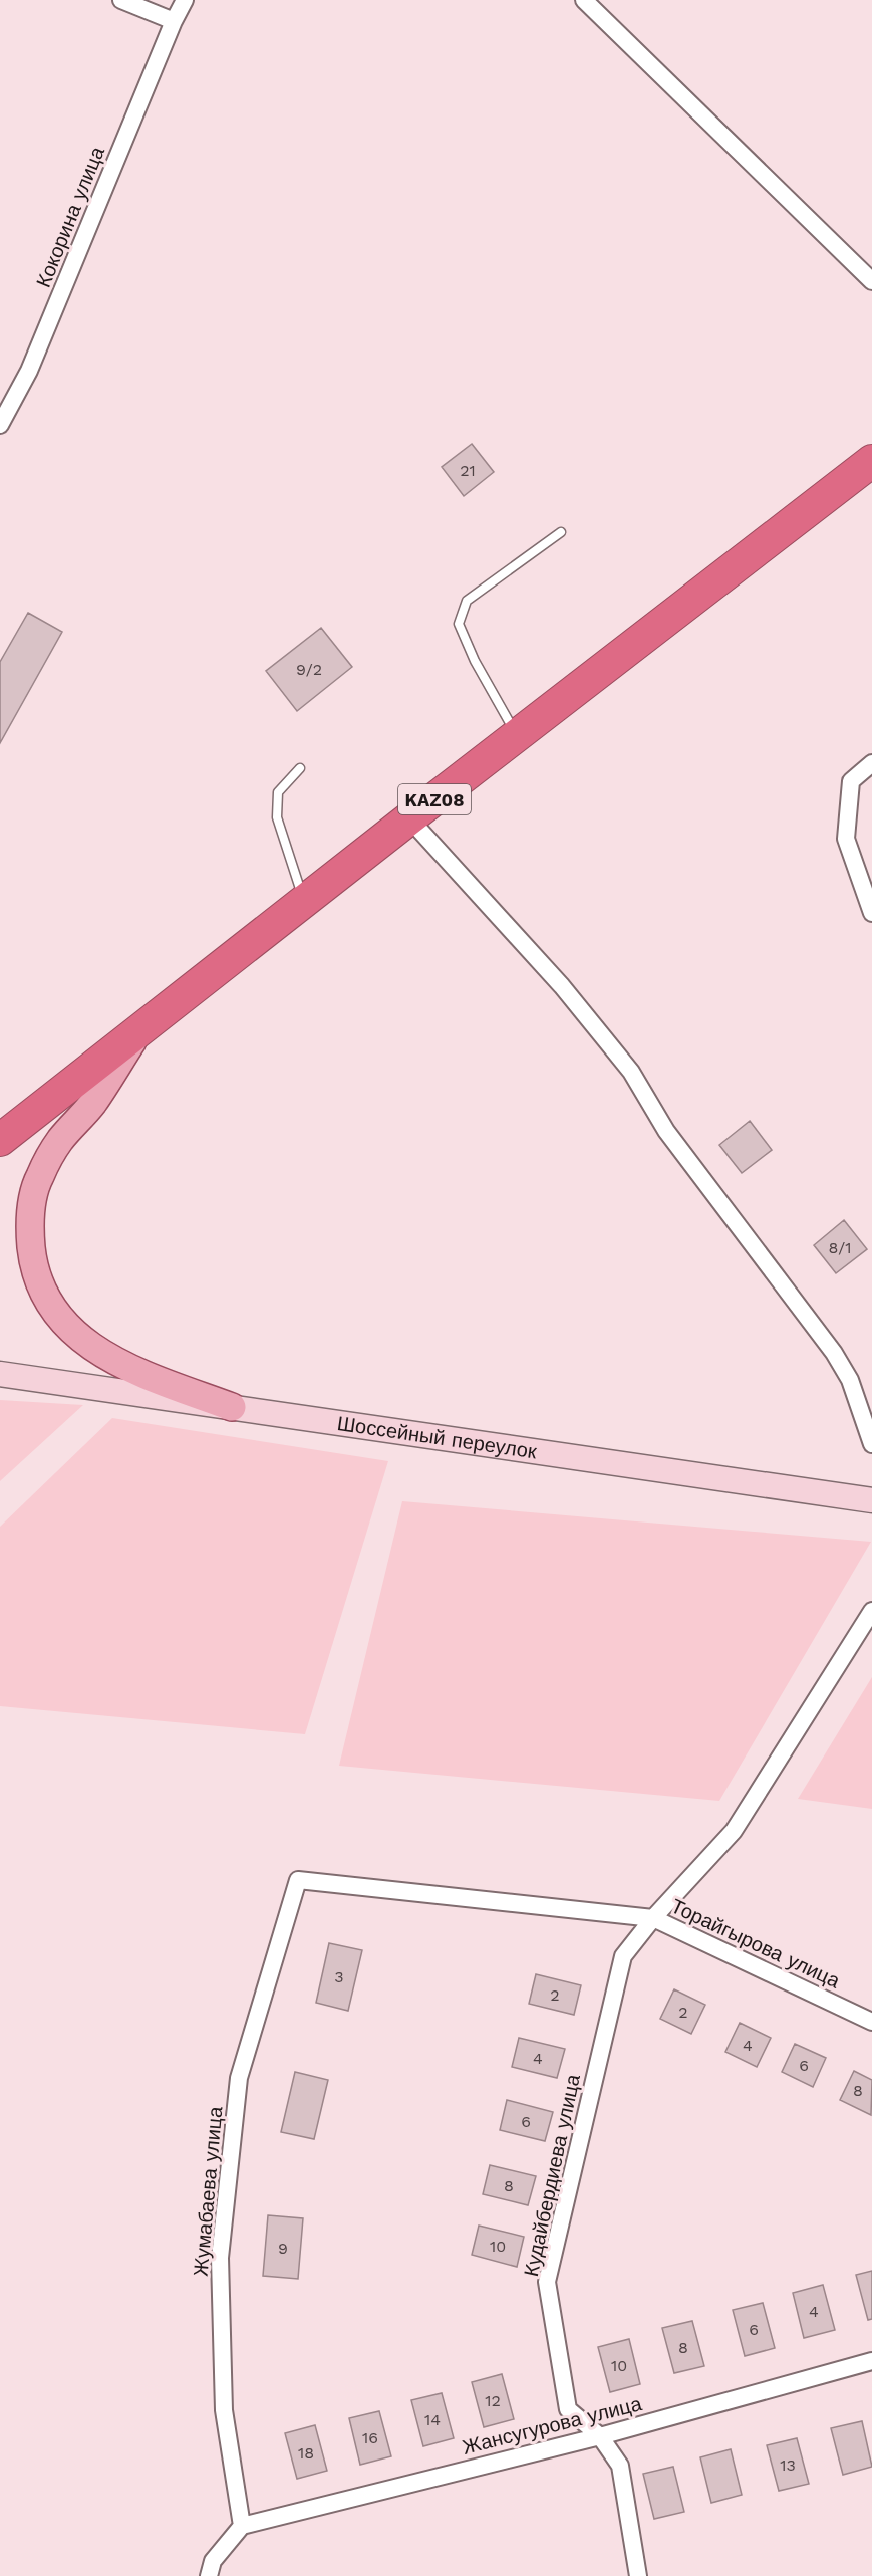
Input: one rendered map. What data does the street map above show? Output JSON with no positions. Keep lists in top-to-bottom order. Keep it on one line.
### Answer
{"streets":{"highway":["KAZ08"],"main road":["Шоссейный переулок"],"street":["Кокорина улица","Торайгырова улица","Кудайбердиева улица","Жумабаева улица","Жансугурова улица"]},"crossings":[["Торайгырова улица","Кудайбердиева улица"],["Торайгырова улица","Жумабаева улица"],["Кудайбердиева улица","Жансугурова улица"],["Жумабаева улица","Жансугурова улица"]],"house_numbers":["21","9/2","8/1","3","2","2","4","4","6","8","6","8","10","9","4","6","8","10","12","14","16","18","13"]}
